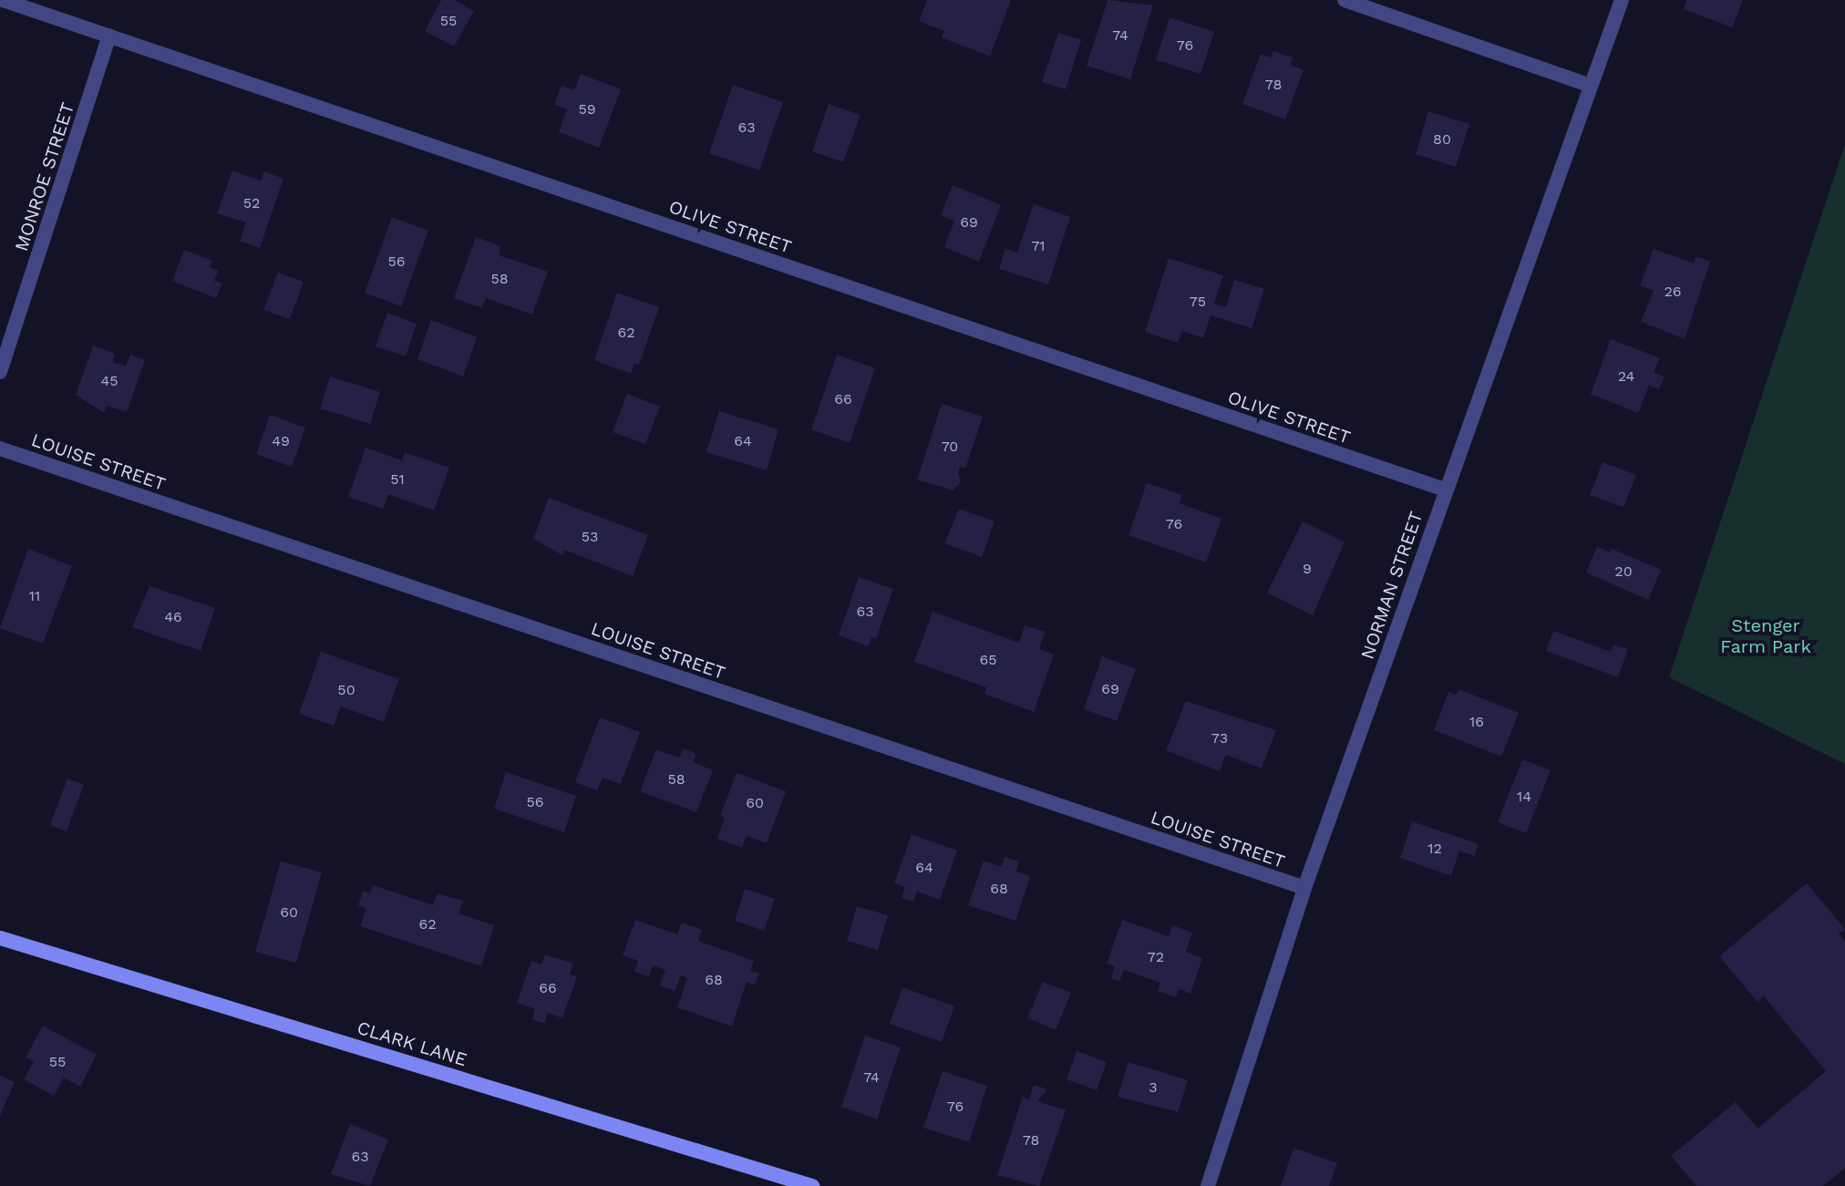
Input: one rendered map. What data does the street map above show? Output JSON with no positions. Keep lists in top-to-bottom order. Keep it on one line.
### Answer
{"streets":{"main road":["CLARK LANE"],"street":["MONROE STREET","OLIVE STREET","LOUISE STREET","NORMAN STREET"]},"crossings":[["MONROE STREET","OLIVE STREET"],["OLIVE STREET","NORMAN STREET"],["LOUISE STREET","NORMAN STREET"]],"parks":["Stenger Farm Park"],"house_numbers":["55","74","76","78","59","63","80","52","69","71","56","58","26","75","62","24","45","66","49","64","70","51","76","53","9","20","11","63","46","65","69","50","16","73","58","14","56","60","12","64","68","60","62","72","68","66","55","74","3","76","78","63"]}
